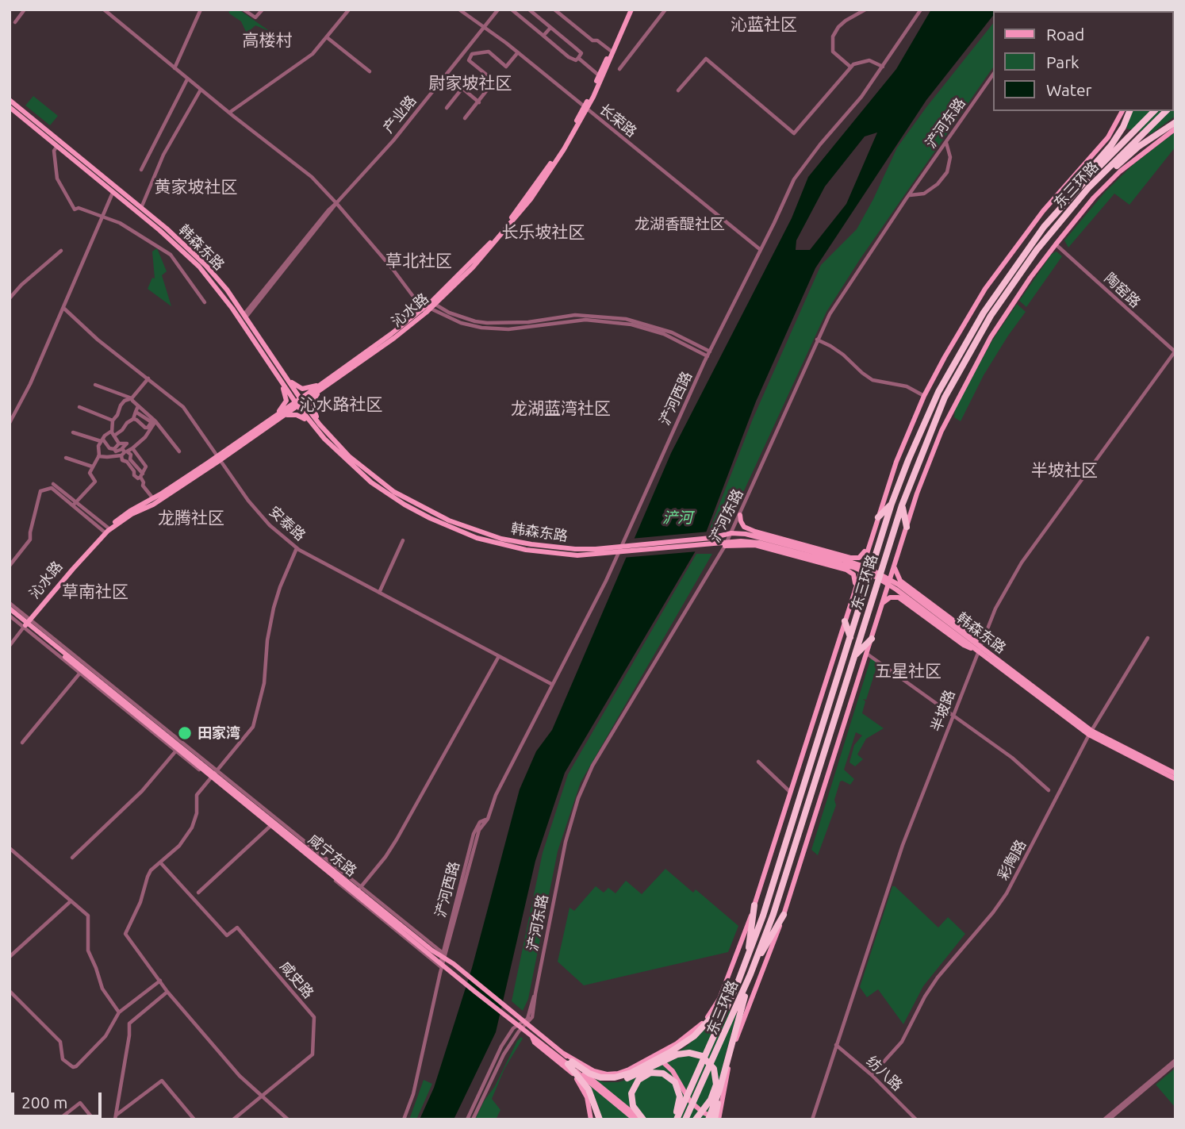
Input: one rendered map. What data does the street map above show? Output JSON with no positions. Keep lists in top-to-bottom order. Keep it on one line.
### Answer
{"streets":{"highway":["东三环路"],"main road":["韩森东路","沁水路","咸宁东路"],"street":["产业路","长荣路","浐河东路","陶窑路","浐河西路","安泰路","半坡路","彩陶路","咸史路","纺八路"]},"crossings":[["产业路","长荣路"],["产业路","韩森东路"],["长荣路","沁水路"],["长荣路","浐河西路"],["浐河东路","韩森东路"],["浐河东路","咸宁东路"],["韩森东路","沁水路"],["韩森东路","浐河西路"],["韩森东路","半坡路"],["韩森东路","彩陶路"],["陶窑路","半坡路"],["沁水路","安泰路"],["沁水路","咸宁东路"],["浐河西路","安泰路"],["浐河西路","咸宁东路"],["半坡路","纺八路"],["彩陶路","纺八路"]],"districts":["沁蓝社区","高楼村","尉家坡社区","黄家坡社区","龙湖香醍社区","长乐坡社区","草北社区","沁水路社区","龙湖蓝湾社区","半坡社区","龙腾社区","草南社区","五星社区"],"water":["浐河"],"places":["田家湾"],"legend":["Road","Park","Water"],"scale_bar":"200 m"}
